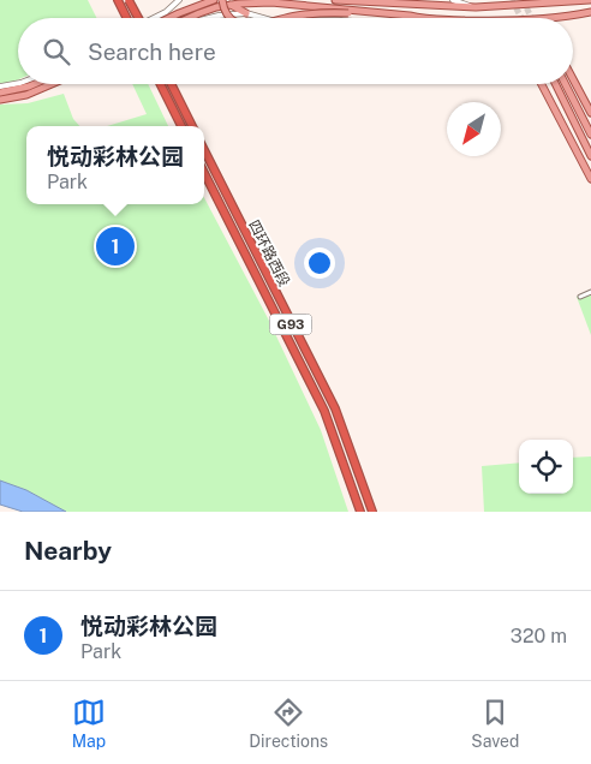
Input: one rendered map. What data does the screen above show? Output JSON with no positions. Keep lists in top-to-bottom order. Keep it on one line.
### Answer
{"streets":{"highway":["四环路西段","G93"]},"north":"bottom left","page":{"search":"Search here","popup":["悦动彩林公园","Park"],"pins":"1","heading":"Nearby","list":[{"mark":"1","name":"悦动彩林公园","note":"Park","value":"320 m"}],"nav":["Map","Directions","Saved"]}}
